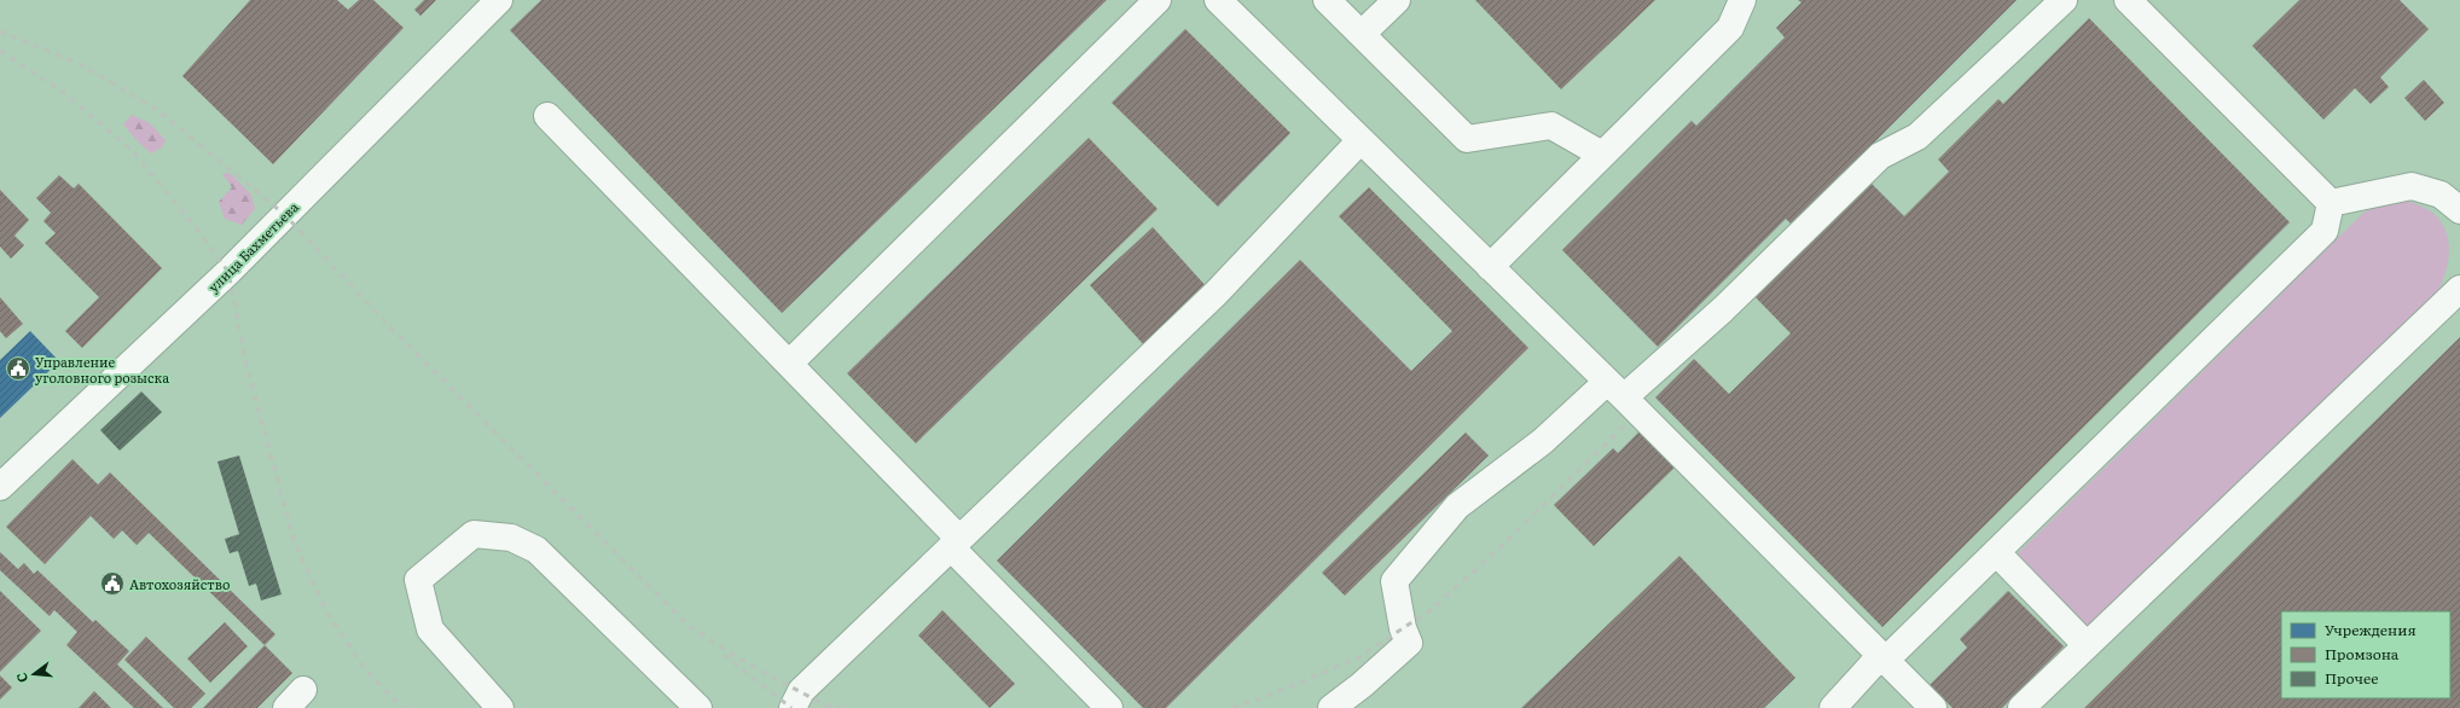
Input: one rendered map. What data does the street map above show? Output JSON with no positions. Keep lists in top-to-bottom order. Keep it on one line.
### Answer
{"streets":{"street":["улица Бахметьева"]},"places":{"public building":["Управление уголовного розыска","Автохозяйство"]},"legend":["Учреждения","Промзона","Прочее"],"north":"left"}
